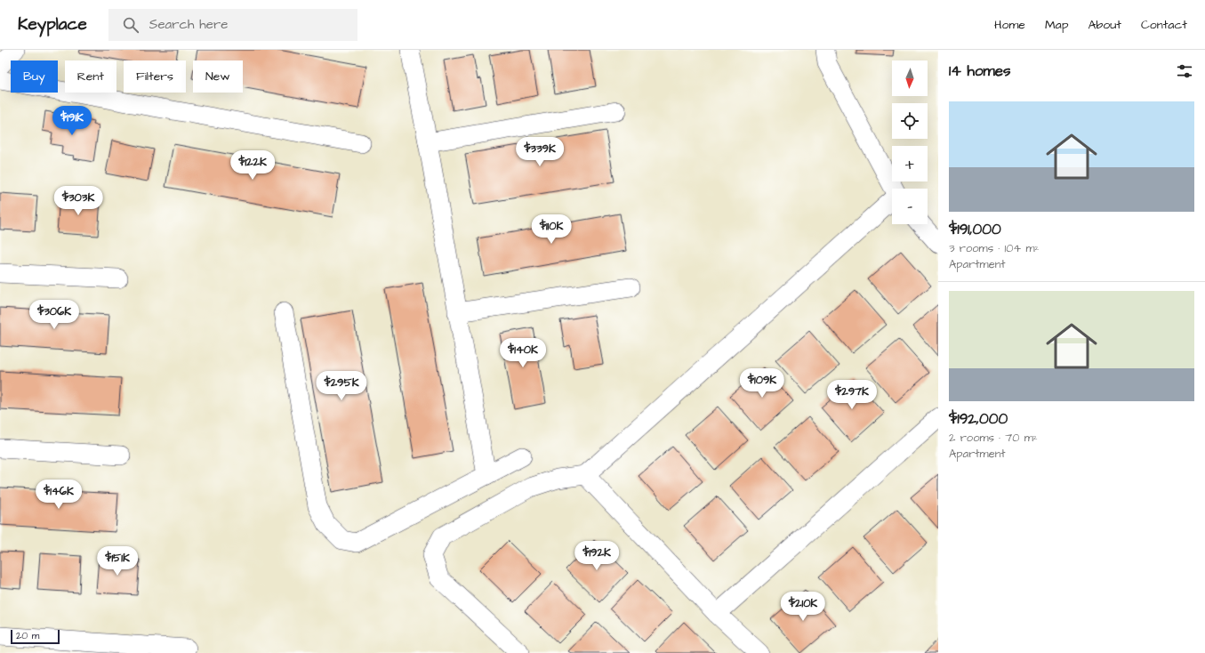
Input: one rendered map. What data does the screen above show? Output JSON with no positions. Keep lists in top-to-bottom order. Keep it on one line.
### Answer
{"scale_bar":"20 m","north":"bottom","page":{"header":"Keyplace","search":"Search here","nav":["Home","Map","About","Contact"],"heading":"14 homes","map_buttons":["+","−"],"chip":["Buy","Rent","Filters","New"],"list":[{"name":"$191,000","note":"3 rooms · 104 m² · Apartment"},{"name":"$192,000","note":"2 rooms · 70 m² · Apartment"}],"price":["$191K","$339K","$122K","$303K","$110K","$306K","$140K","$109K","$295K","$297K","$146K","$192K","$151K","$210K"],"scale":"20 m"}}
